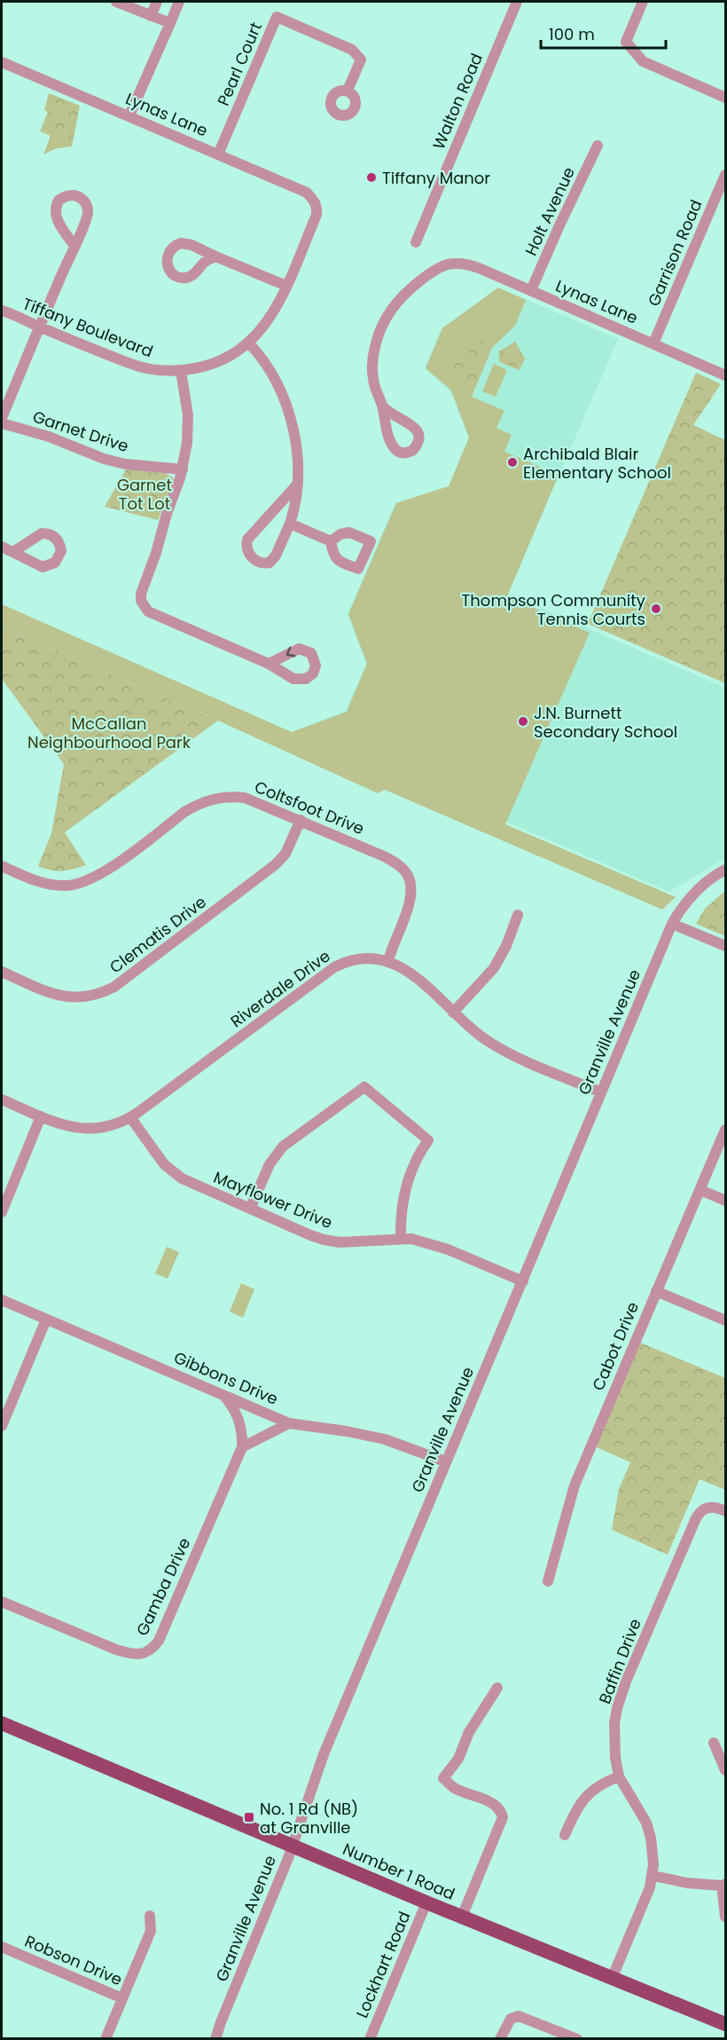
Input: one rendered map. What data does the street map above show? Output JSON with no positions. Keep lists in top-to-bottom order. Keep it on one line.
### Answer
{"streets":{"main road":["Number 1 Road"],"street":["Pearl Court","Walton Road","Lynas Lane","Holt Avenue","Garrison Road","Tiffany Boulevard","Garnet Drive","Coltsfoot Drive","Clematis Drive","Riverdale Drive","Granville Avenue","Mayflower Drive","Cabot Drive","Gibbons Drive","Gamba Drive","Baffin Drive","Robson Drive","Lockhart Road"]},"crossings":[["Pearl Court","Lynas Lane"],["Lynas Lane","Holt Avenue"],["Lynas Lane","Garrison Road"],["Lynas Lane","Tiffany Boulevard"],["Coltsfoot Drive","Clematis Drive"],["Coltsfoot Drive","Riverdale Drive"],["Riverdale Drive","Granville Avenue"],["Riverdale Drive","Mayflower Drive"],["Granville Avenue","Mayflower Drive"],["Granville Avenue","Gibbons Drive"],["Granville Avenue","Number 1 Road"],["Gibbons Drive","Gamba Drive"],["Baffin Drive","Number 1 Road"],["Number 1 Road","Lockhart Road"]],"parks":["Garnet Tot Lot","McCallan Neighbourhood Park"],"places":{"other":["Tiffany Manor","Archibald Blair Elementary School","Thompson Community Tennis Courts","J.N. Burnett Secondary School"],"transit":["No. 1 Rd (NB) at Granville"]},"scale_bar":"100 m"}
